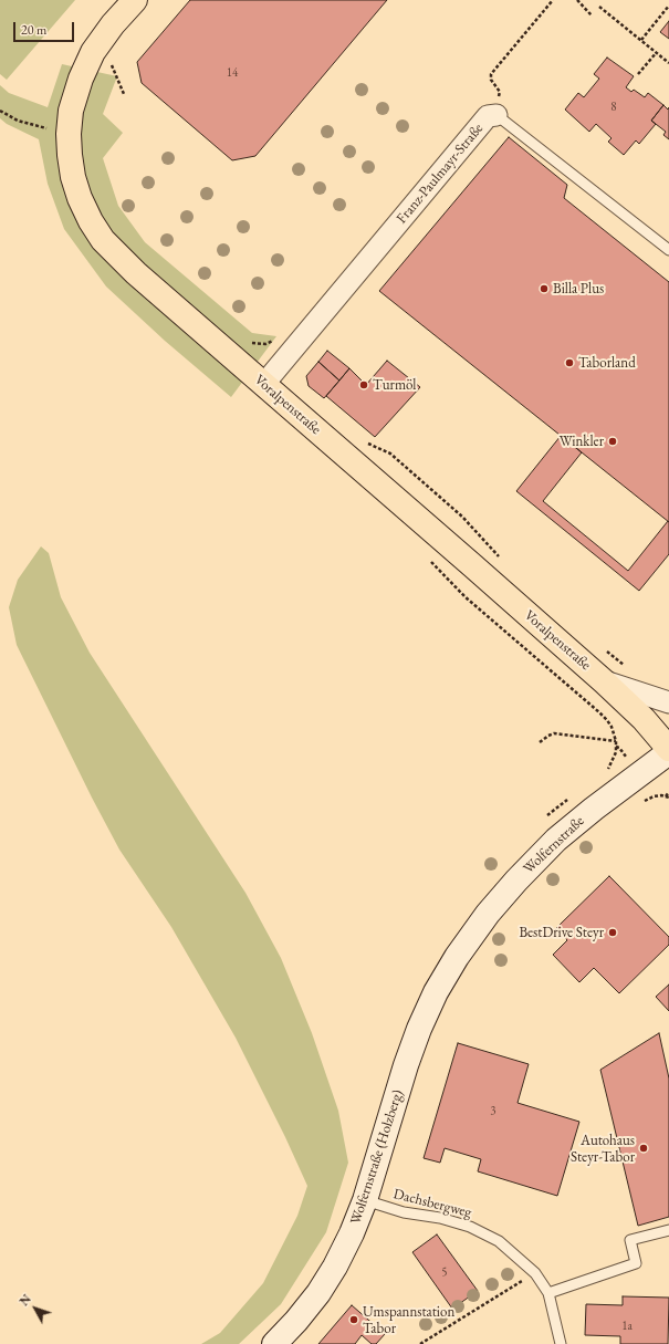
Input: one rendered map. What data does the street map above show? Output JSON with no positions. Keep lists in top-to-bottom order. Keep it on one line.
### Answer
{"streets":{"main road":["Voralpenstraße","Wolfernstraße","Wolfernstraße (Holzberg)"],"street":["Franz-Paulmayr-Straße"],"lane":["Dachsbergweg"]},"crossings":[["Franz-Paulmayr-Straße","Voralpenstraße"],["Wolfernstraße","Wolfernstraße (Holzberg)"],["Wolfernstraße (Holzberg)","Dachsbergweg"]],"places":["Billa Plus","Taborland","Turmöl","Winkler","BestDrive Steyr","Autohaus Steyr-Tabor","Umspannstation Tabor"],"house_numbers":["14","8","3","5","1a"],"scale_bar":"20 m","north":"top left"}
